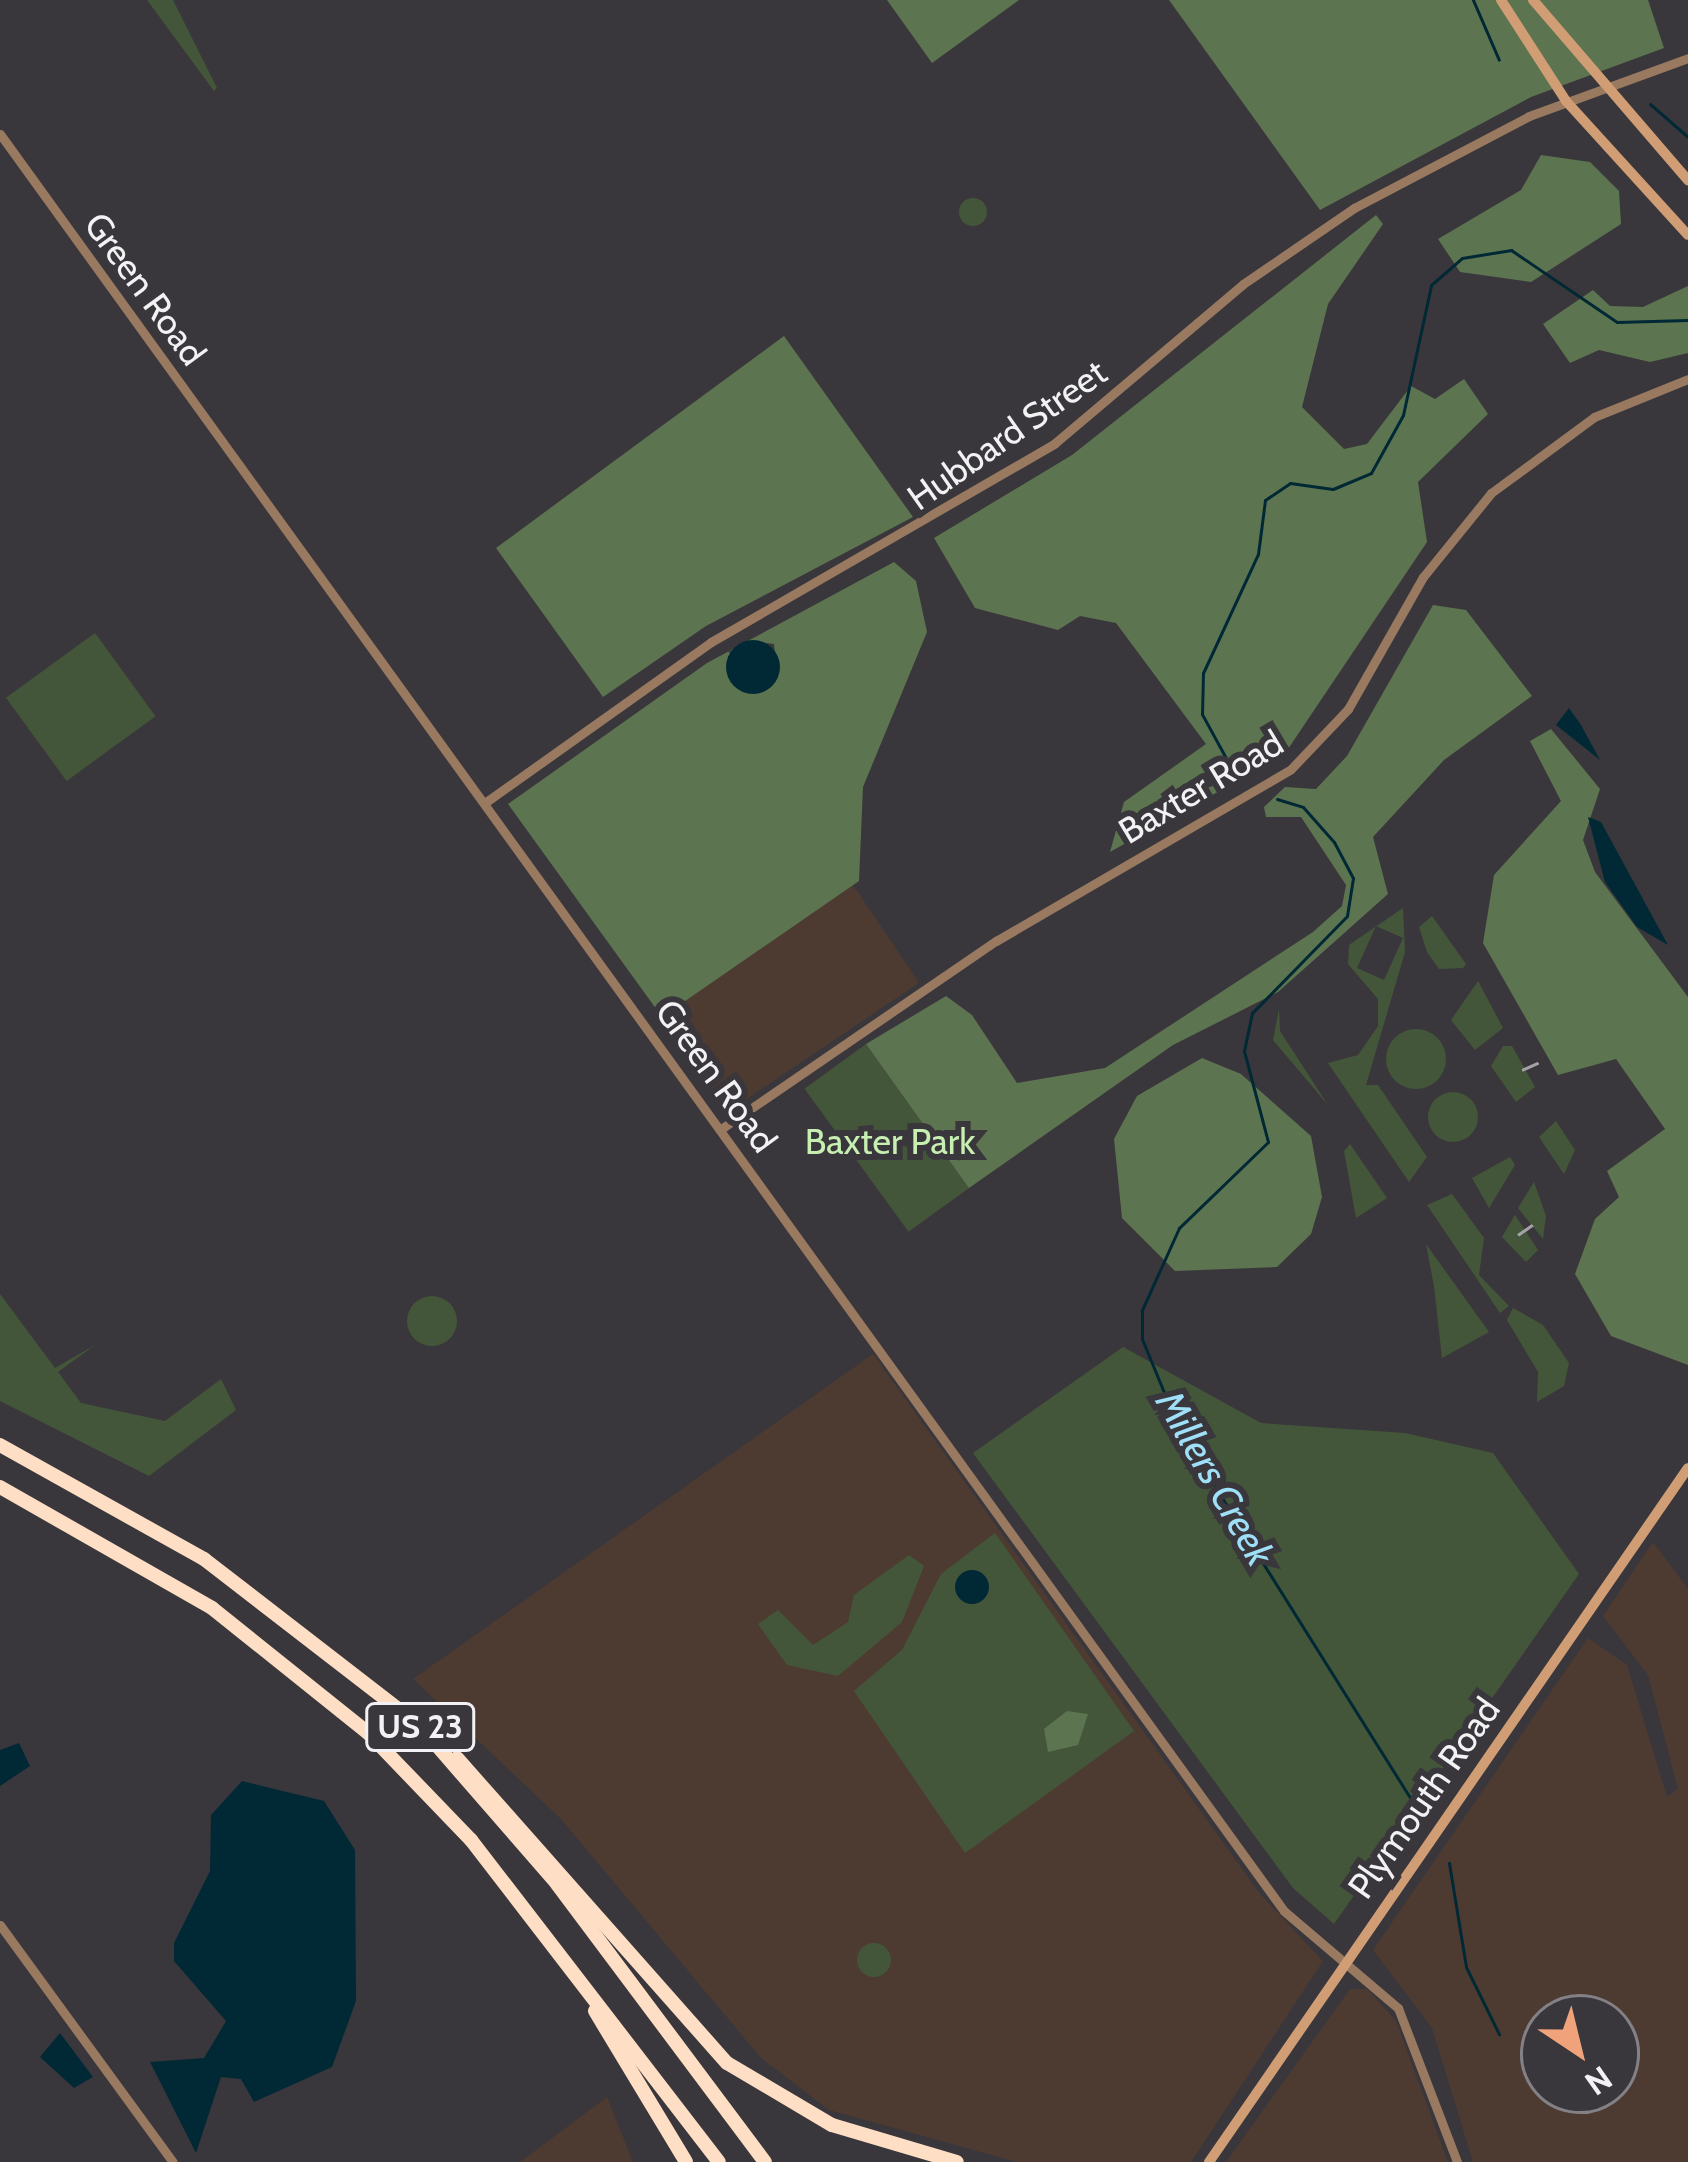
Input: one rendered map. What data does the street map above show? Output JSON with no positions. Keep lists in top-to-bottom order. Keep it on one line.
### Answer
{"streets":{"highway":["US 23"],"main road":["Plymouth Road"],"street":["Green Road","Hubbard Street","Baxter Road"]},"crossings":[["Green Road","Hubbard Street"],["Green Road","Baxter Road"],["Green Road","Plymouth Road"]],"water":["Millers Creek"],"parks":["Baxter Park"],"north":"bottom right"}
